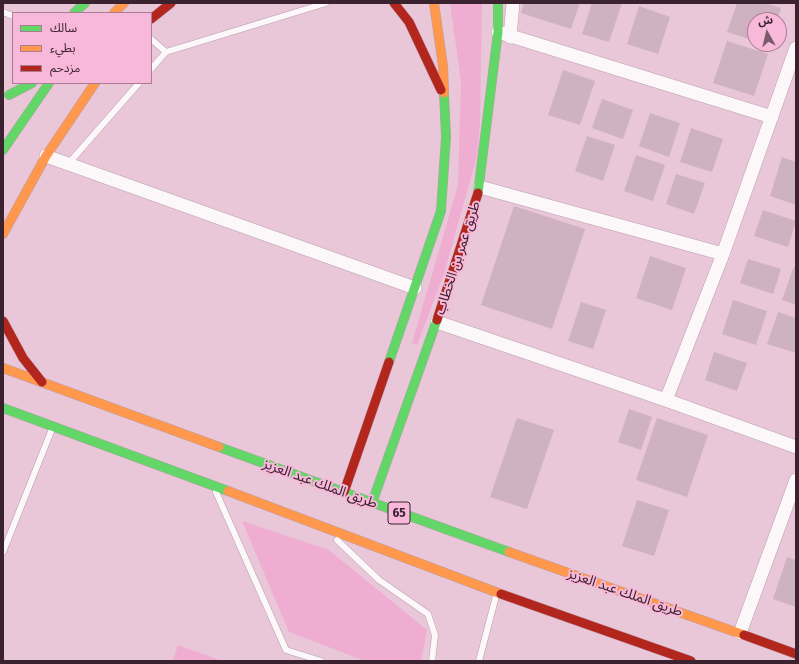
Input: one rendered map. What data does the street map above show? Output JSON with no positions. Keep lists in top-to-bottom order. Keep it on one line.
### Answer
{"streets":{"main road":["طريق عمر بن الخطاب","طريق الملك عبد العزيز","65"]},"crossings":[["طريق عمر بن الخطاب","طريق الملك عبد العزيز"]],"legend":["سالك","بطيء","مزدحم"],"north":"top"}
